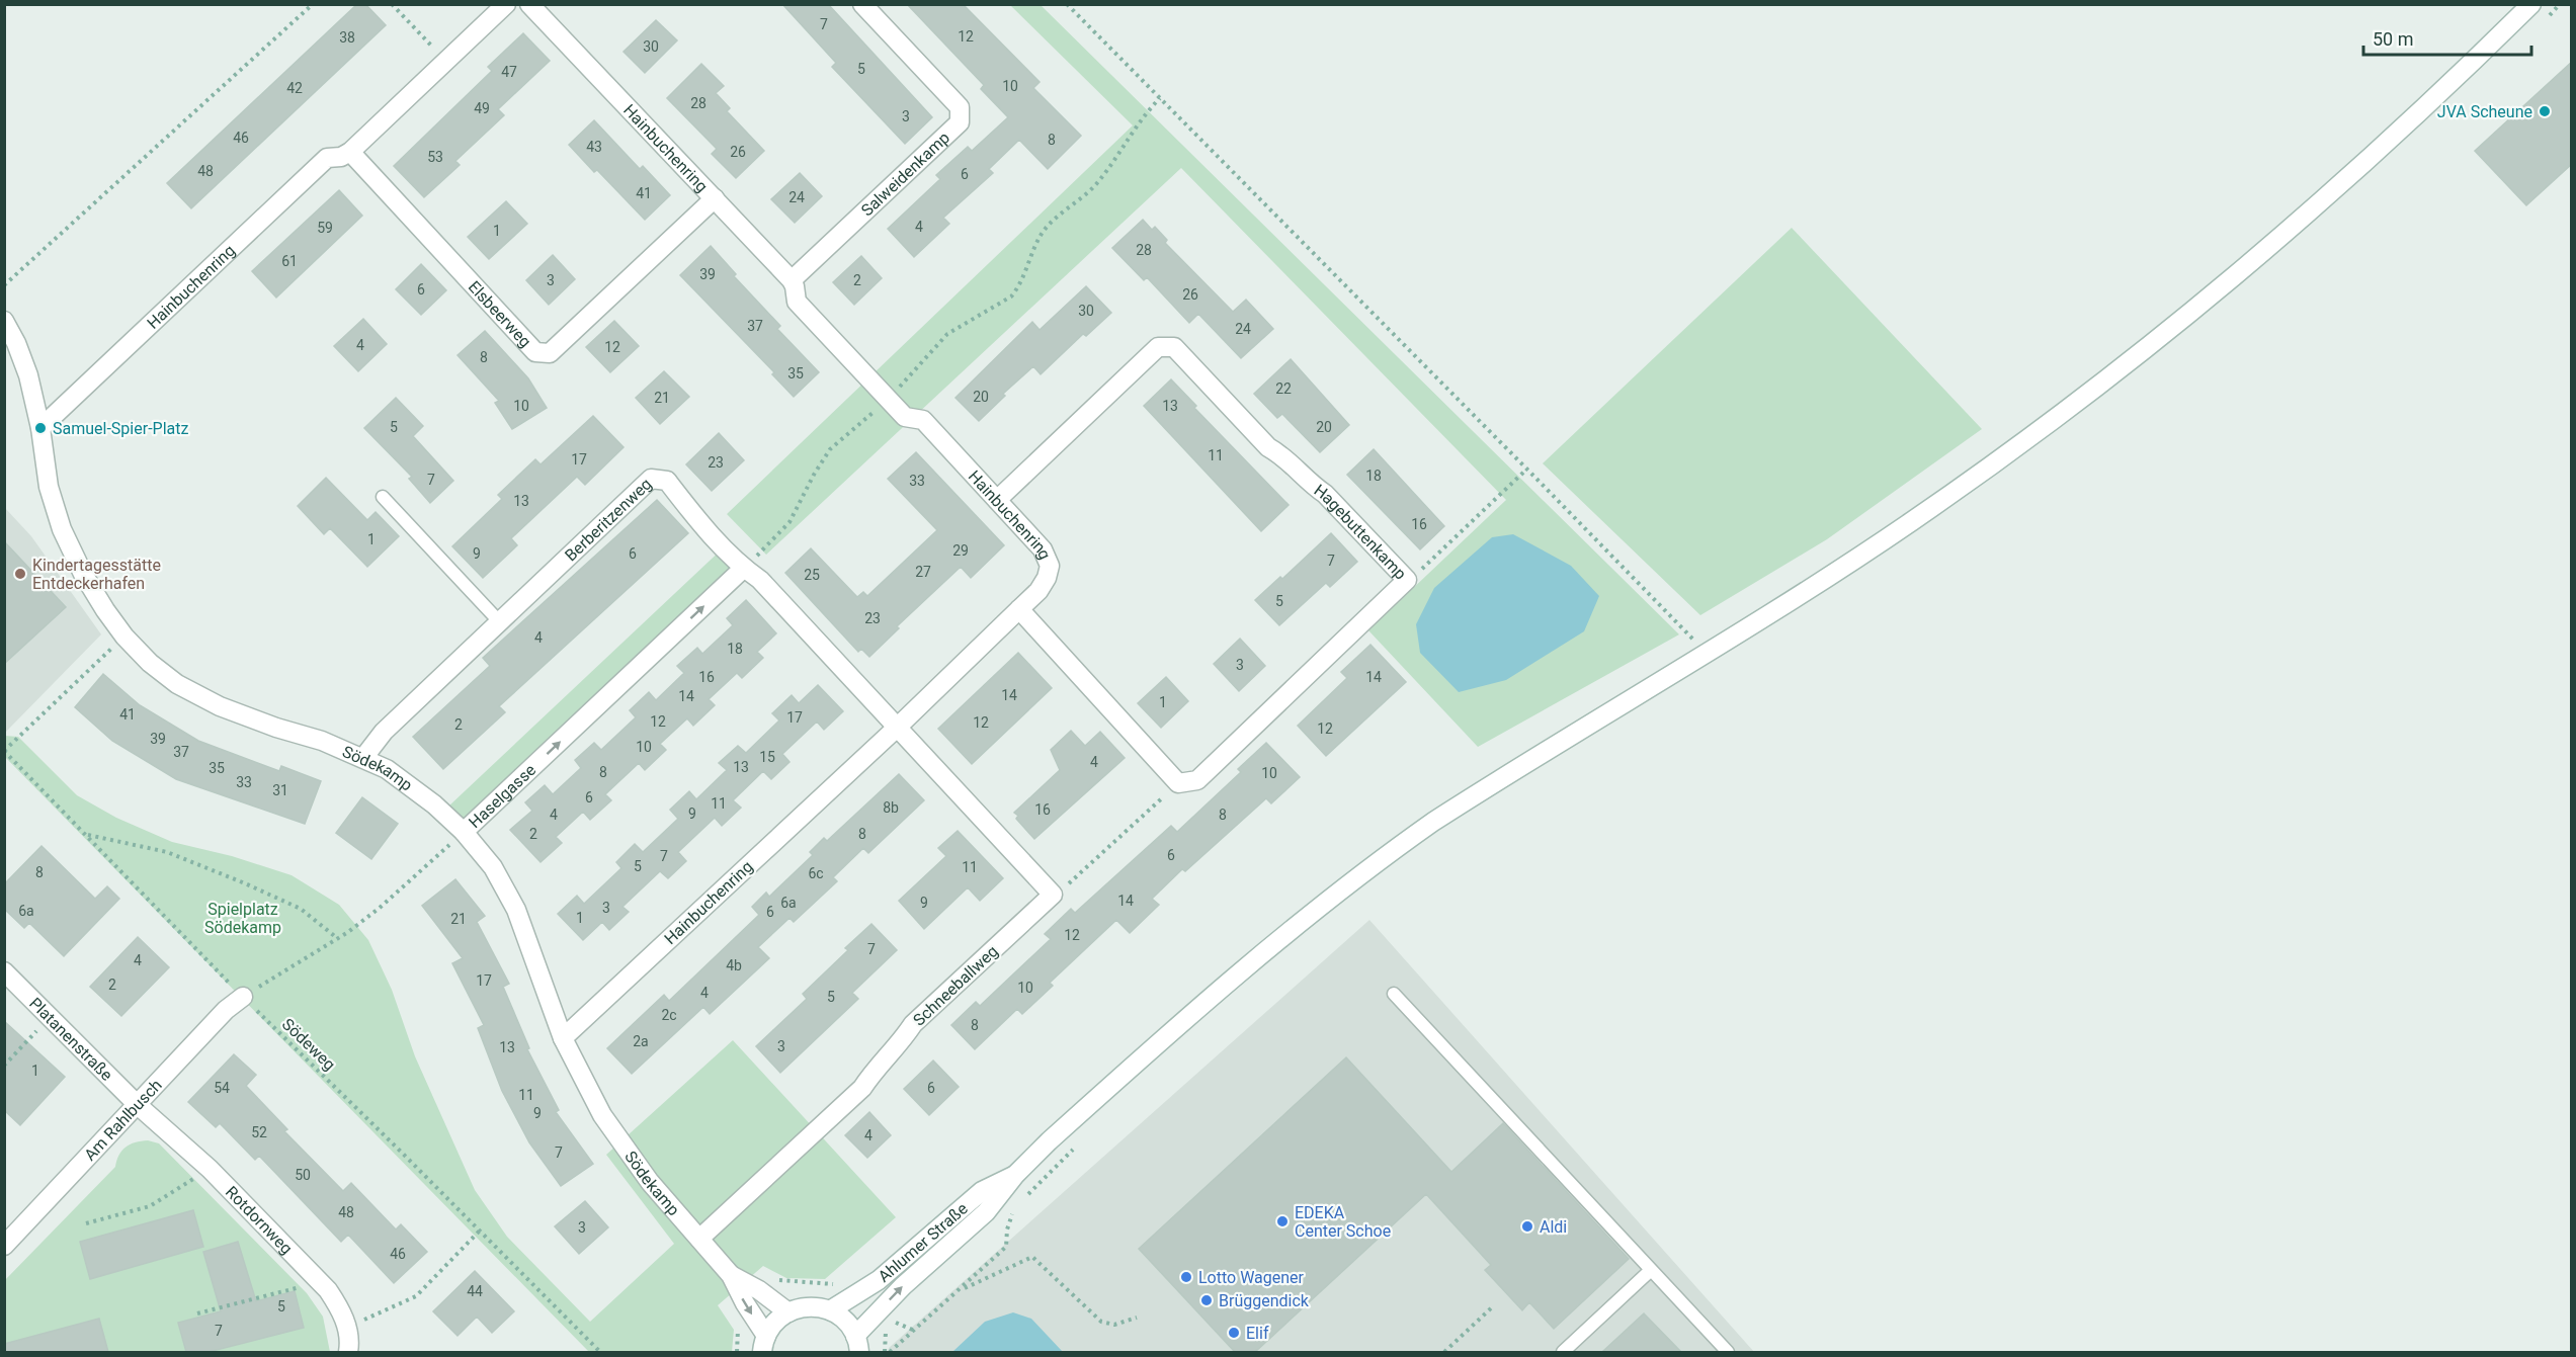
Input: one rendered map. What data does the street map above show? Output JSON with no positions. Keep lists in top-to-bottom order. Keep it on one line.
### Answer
{"streets":{"street":["Hainbuchenring","Salweidenkamp","Elsbeerweg","Berberitzenweg","Hagebuttenkamp","Södekamp","Haselgasse","Schneeballweg","Platanenstraße","Am Rahlbusch","Rotdornweg","Ahlumer Straße"],"path":["Södeweg"]},"crossings":[["Hainbuchenring","Salweidenkamp"],["Hainbuchenring","Elsbeerweg"],["Hainbuchenring","Berberitzenweg"],["Hainbuchenring","Hagebuttenkamp"],["Hainbuchenring","Södekamp"],["Berberitzenweg","Södekamp"],["Berberitzenweg","Haselgasse"],["Södekamp","Haselgasse"],["Södekamp","Schneeballweg"],["Haselgasse","Södeweg"],["Haselgasse","Am Rahlbusch"],["Platanenstraße","Am Rahlbusch"],["Platanenstraße","Rotdornweg"],["Södeweg","Am Rahlbusch"],["Am Rahlbusch","Rotdornweg"]],"one_way":["Haselgasse"],"parks":["Spielplatz Södekamp"],"places":["JVA Scheune","Samuel-Spier-Platz","Kindertagesstätte Entdeckerhafen","EDEKA Center Schoe","Aldi","Lotto Wagener","Brüggendick","Elif"],"house_numbers":["7","12","38","30","5","47","10","42","28","49","3","46","8","43","26","53","48","6","41","24","4","59","1","28","61","39","3","2","6","26","30","37","24","4","12","8","35","22","20","21","10","13","5","20","11","17","23","18","7","33","13","16","1","29","9","6","7","27","25","5","23","4","18","3","16","14","14","14","1","41","17","12","12","2","12","39","10","37","15","4","13","35","8","10","33","31","6","11","8b","16","9","4","8","2","8","6","7","5","11","8","6c","14","6a","9","3","6a","6","1","21","12","7","4","4b","17","2","10","4","5","2c","8","2a","3","13","1","54","6","11","9","52","4","7","50","48","3","46","44","5","7"],"scale_bar":"50 m"}
